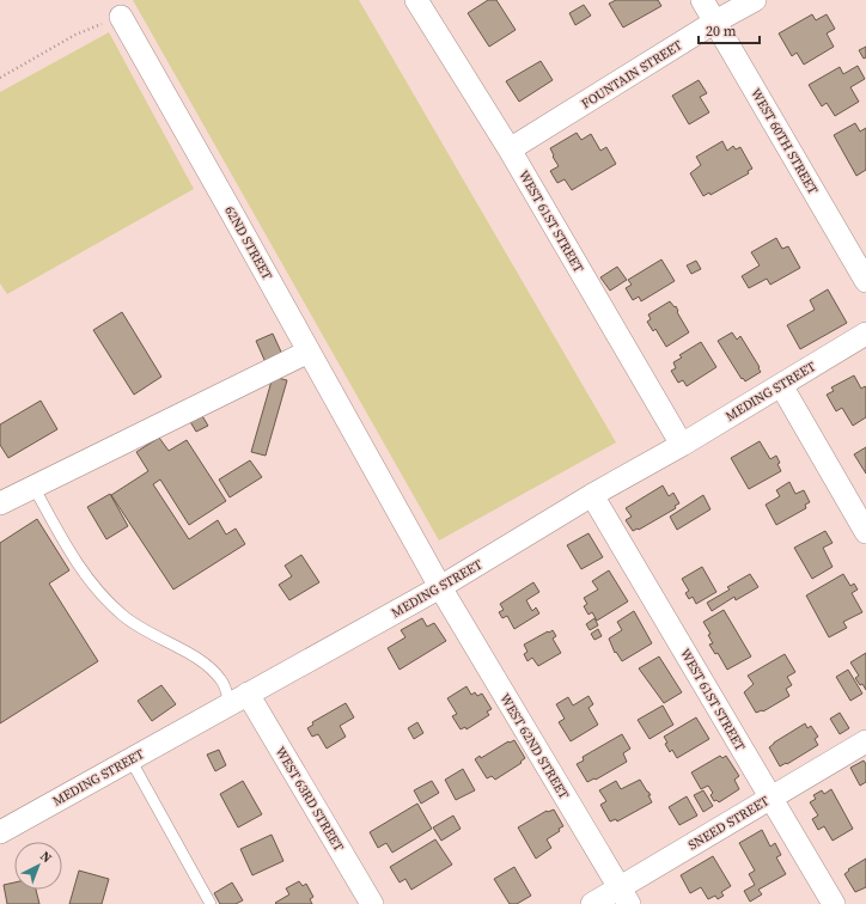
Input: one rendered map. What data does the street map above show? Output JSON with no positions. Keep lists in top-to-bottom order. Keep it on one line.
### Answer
{"streets":{"street":["FOUNTAIN STREET","WEST 60TH STREET","WEST 61ST STREET","62ND STREET","MEDING STREET","WEST 62ND STREET","WEST 63RD STREET","SNEED STREET"]},"crossings":[["FOUNTAIN STREET","WEST 60TH STREET"],["FOUNTAIN STREET","WEST 61ST STREET"],["WEST 61ST STREET","MEDING STREET"],["WEST 61ST STREET","SNEED STREET"],["62ND STREET","MEDING STREET"],["62ND STREET","WEST 62ND STREET"],["MEDING STREET","WEST 62ND STREET"],["MEDING STREET","WEST 63RD STREET"],["WEST 62ND STREET","SNEED STREET"]],"scale_bar":"20 m","north":"top right"}
